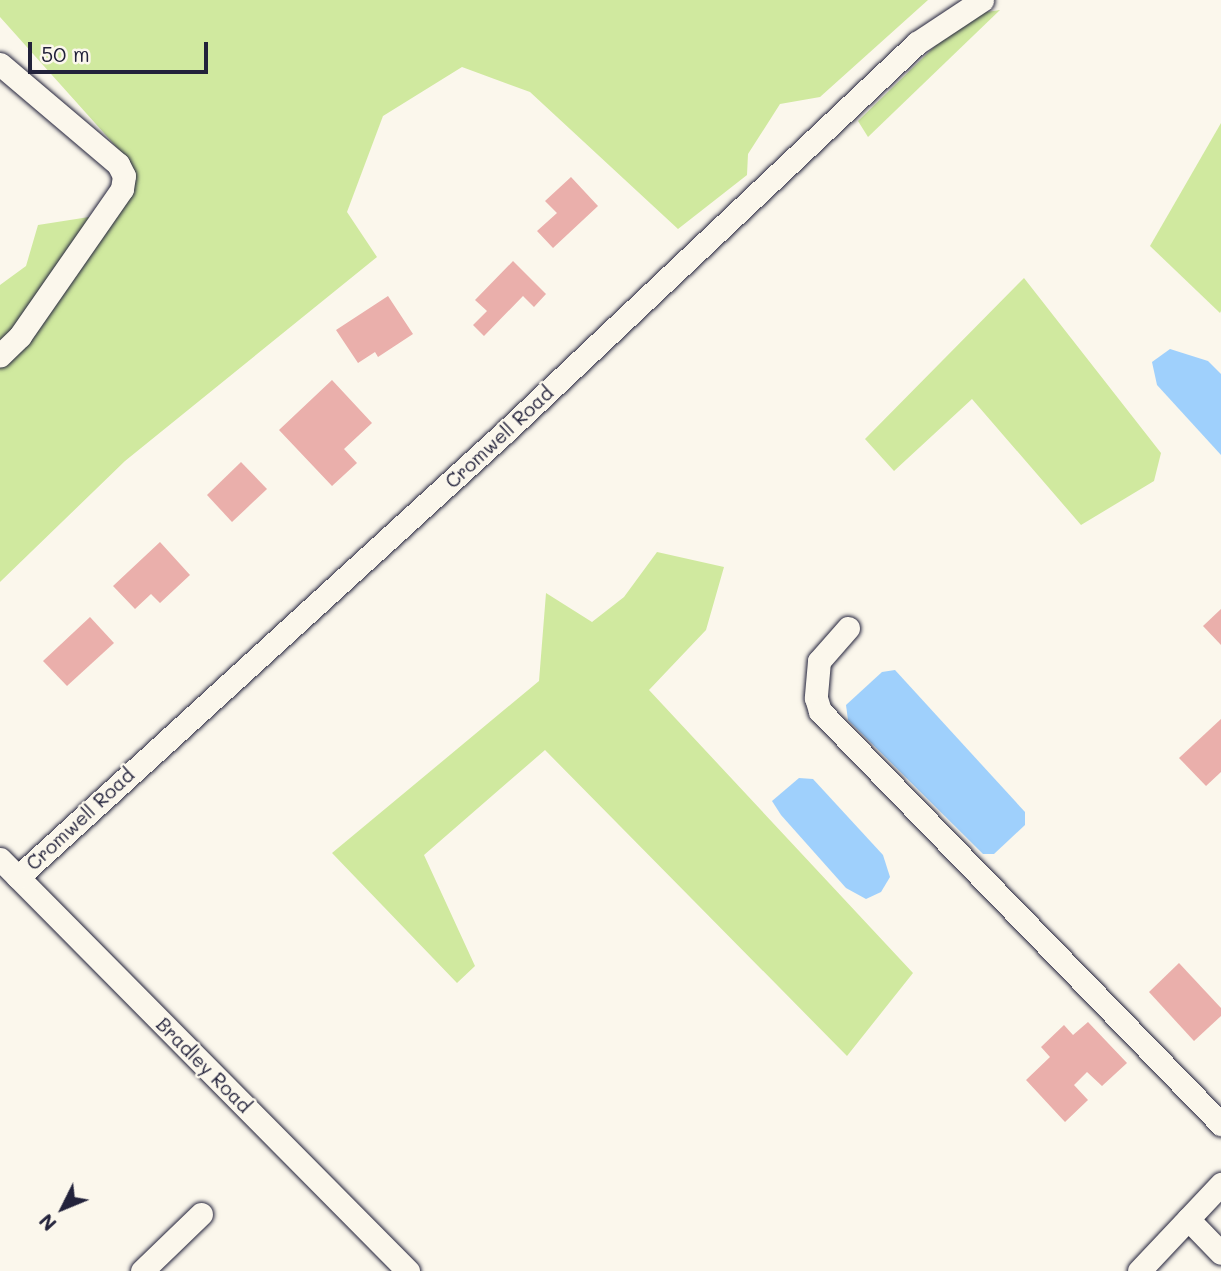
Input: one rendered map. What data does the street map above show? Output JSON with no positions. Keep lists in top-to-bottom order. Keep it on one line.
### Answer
{"streets":{"street":["Cromwell Road","Bradley Road"]},"crossings":[["Cromwell Road","Bradley Road"]],"scale_bar":"50 m","north":"bottom left"}
